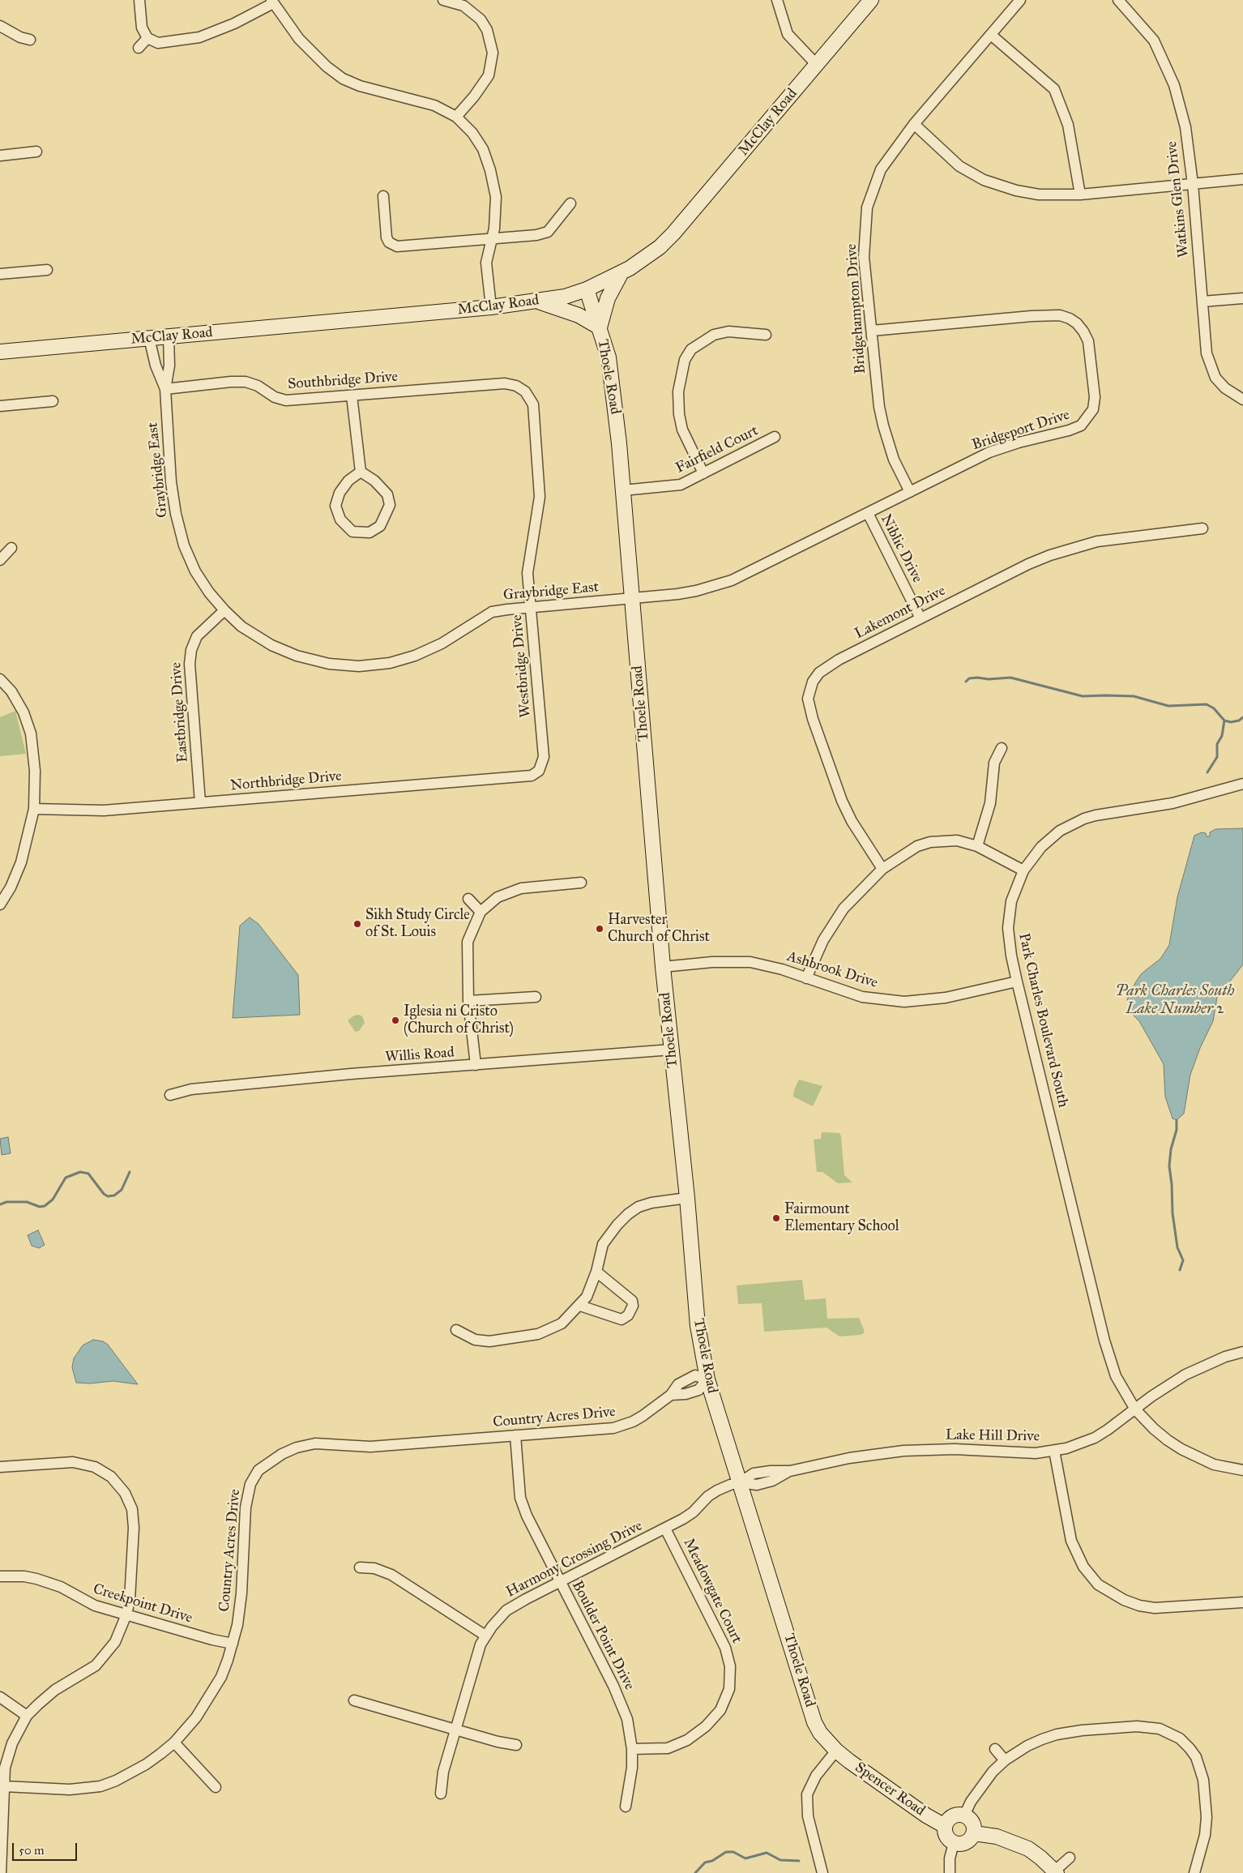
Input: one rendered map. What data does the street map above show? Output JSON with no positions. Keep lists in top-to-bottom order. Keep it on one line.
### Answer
{"streets":{"main road":["McClay Road","Thoele Road","Spencer Road"],"street":["Watkins Glen Drive","Bridgehampton Drive","Southbridge Drive","Bridgeport Drive","Fairfield Court","Graybridge East","Niblic Drive","Lakemont Drive","Westbridge Drive","Eastbridge Drive","Northbridge Drive","Ashbrook Drive","Park Charles Boulevard South","Willis Road","Country Acres Drive","Lake Hill Drive","Harmony Crossing Drive","Meadowgate Court","Creekpoint Drive","Boulder Point Drive"]},"crossings":[["McClay Road","Thoele Road"],["McClay Road","Graybridge East"],["Bridgehampton Drive","Bridgeport Drive"],["Thoele Road","Bridgeport Drive"],["Thoele Road","Fairfield Court"],["Thoele Road","Graybridge East"],["Thoele Road","Ashbrook Drive"],["Thoele Road","Willis Road"],["Thoele Road","Country Acres Drive"],["Thoele Road","Lake Hill Drive"],["Thoele Road","Harmony Crossing Drive"],["Thoele Road","Spencer Road"],["Southbridge Drive","Graybridge East"],["Southbridge Drive","Westbridge Drive"],["Bridgeport Drive","Graybridge East"],["Bridgeport Drive","Niblic Drive"],["Graybridge East","Westbridge Drive"],["Graybridge East","Eastbridge Drive"],["Niblic Drive","Lakemont Drive"],["Westbridge Drive","Northbridge Drive"],["Eastbridge Drive","Northbridge Drive"],["Ashbrook Drive","Park Charles Boulevard South"],["Park Charles Boulevard South","Lake Hill Drive"],["Country Acres Drive","Creekpoint Drive"],["Country Acres Drive","Boulder Point Drive"],["Lake Hill Drive","Harmony Crossing Drive"],["Harmony Crossing Drive","Meadowgate Court"],["Harmony Crossing Drive","Boulder Point Drive"],["Meadowgate Court","Boulder Point Drive"]],"water":["Park Charles South Lake Number 2"],"places":["Sikh Study Circle of St. Louis","Harvester Church of Christ","Iglesia ni Cristo (Church of Christ)","Fairmount Elementary School"],"scale_bar":"50 m"}
